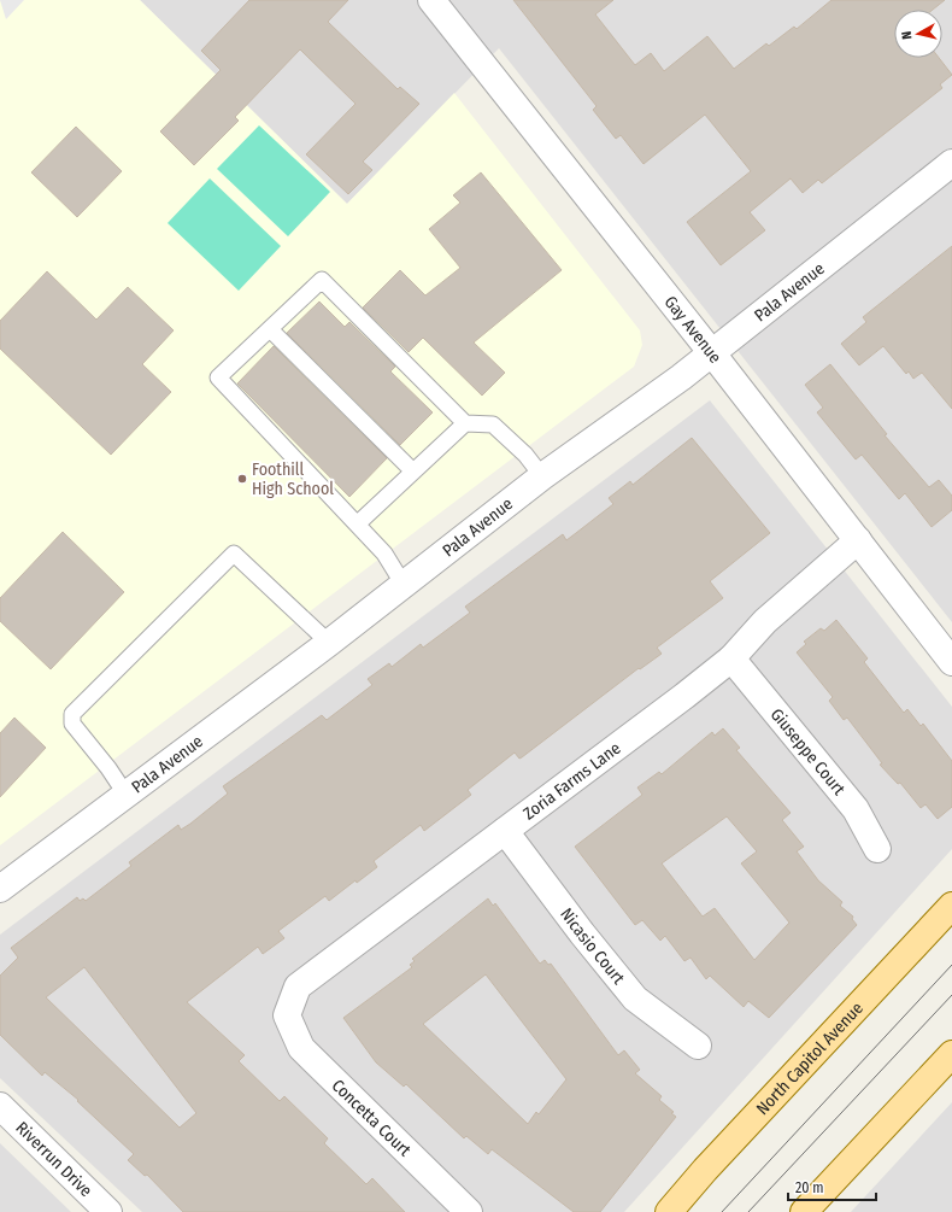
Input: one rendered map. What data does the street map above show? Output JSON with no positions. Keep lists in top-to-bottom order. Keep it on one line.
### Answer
{"streets":{"main road":["North Capitol Avenue"],"street":["Pala Avenue","Gay Avenue","Giuseppe Court","Zoria Farms Lane","Nicasio Court","Concetta Court","Riverrun Drive"]},"crossings":[["Pala Avenue","Gay Avenue"],["Gay Avenue","Zoria Farms Lane"],["Giuseppe Court","Zoria Farms Lane"],["Zoria Farms Lane","Nicasio Court"],["Zoria Farms Lane","Concetta Court"]],"places":["Foothill High School"],"scale_bar":"20 m","north":"left"}
